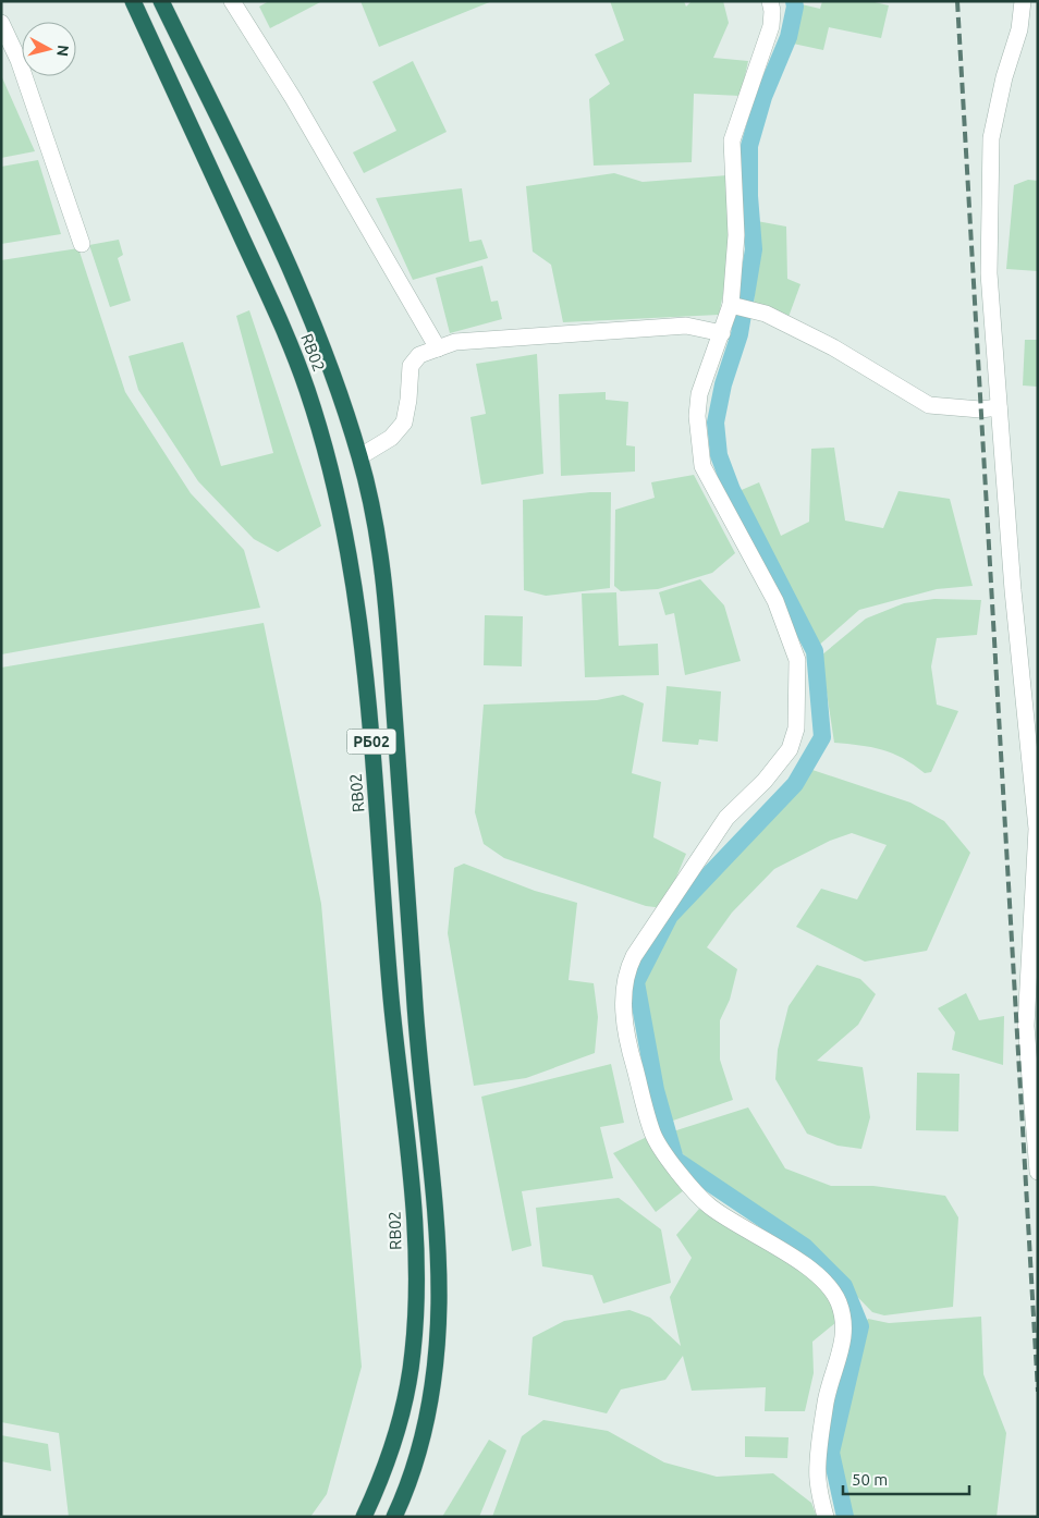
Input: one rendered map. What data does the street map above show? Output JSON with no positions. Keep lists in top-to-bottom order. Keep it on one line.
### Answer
{"streets":{"highway":["RB02","РБ02"]},"scale_bar":"50 m","north":"right"}
